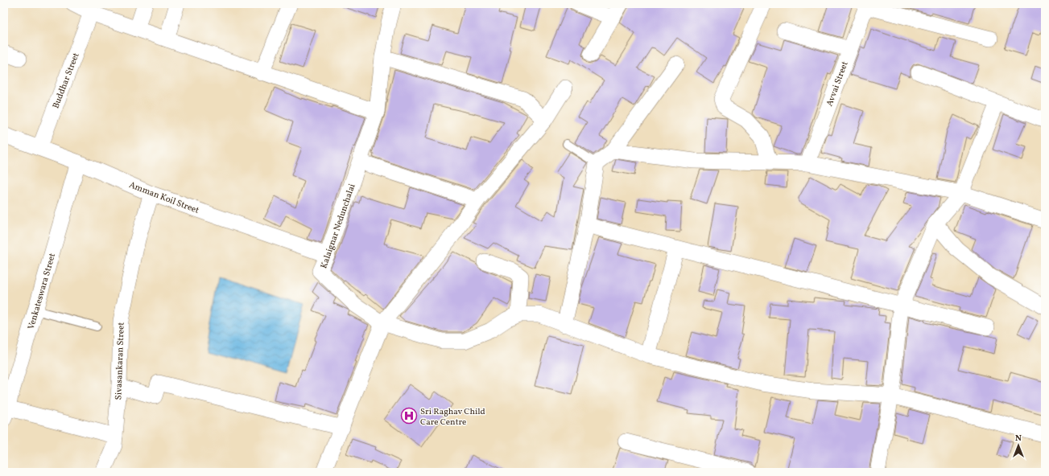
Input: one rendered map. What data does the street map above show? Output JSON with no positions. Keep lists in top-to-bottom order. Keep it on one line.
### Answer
{"streets":{"street":["Buddhar Street","Avvai Street","Amman Koil Street","Kalaignar Nedunchalai","Venkateswara Street","Sivasankaran Street"]},"crossings":[["Buddhar Street","Amman Koil Street"],["Amman Koil Street","Kalaignar Nedunchalai"],["Amman Koil Street","Venkateswara Street"],["Amman Koil Street","Sivasankaran Street"]],"places":{"hospital":["Sri Raghav Child Care Centre"]},"north":"top"}
